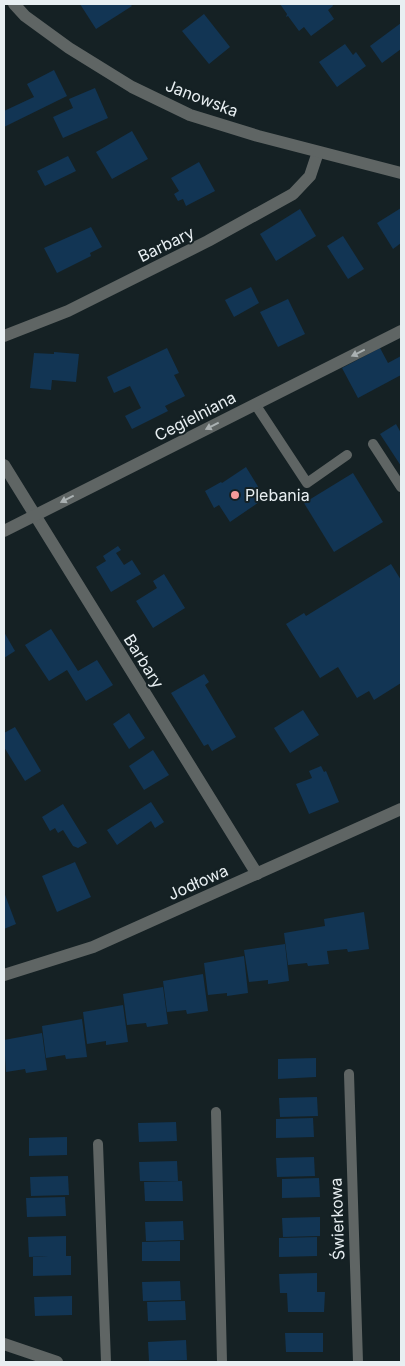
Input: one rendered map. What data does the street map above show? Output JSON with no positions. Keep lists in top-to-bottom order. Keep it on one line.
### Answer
{"streets":{"street":["Janowska","Barbary","Cegielniana","Jodłowa"],"lane":["Świerkowa"]},"crossings":[["Janowska","Barbary"],["Barbary","Cegielniana"],["Barbary","Jodłowa"]],"one_way":["Cegielniana"],"places":["Plebania"]}
